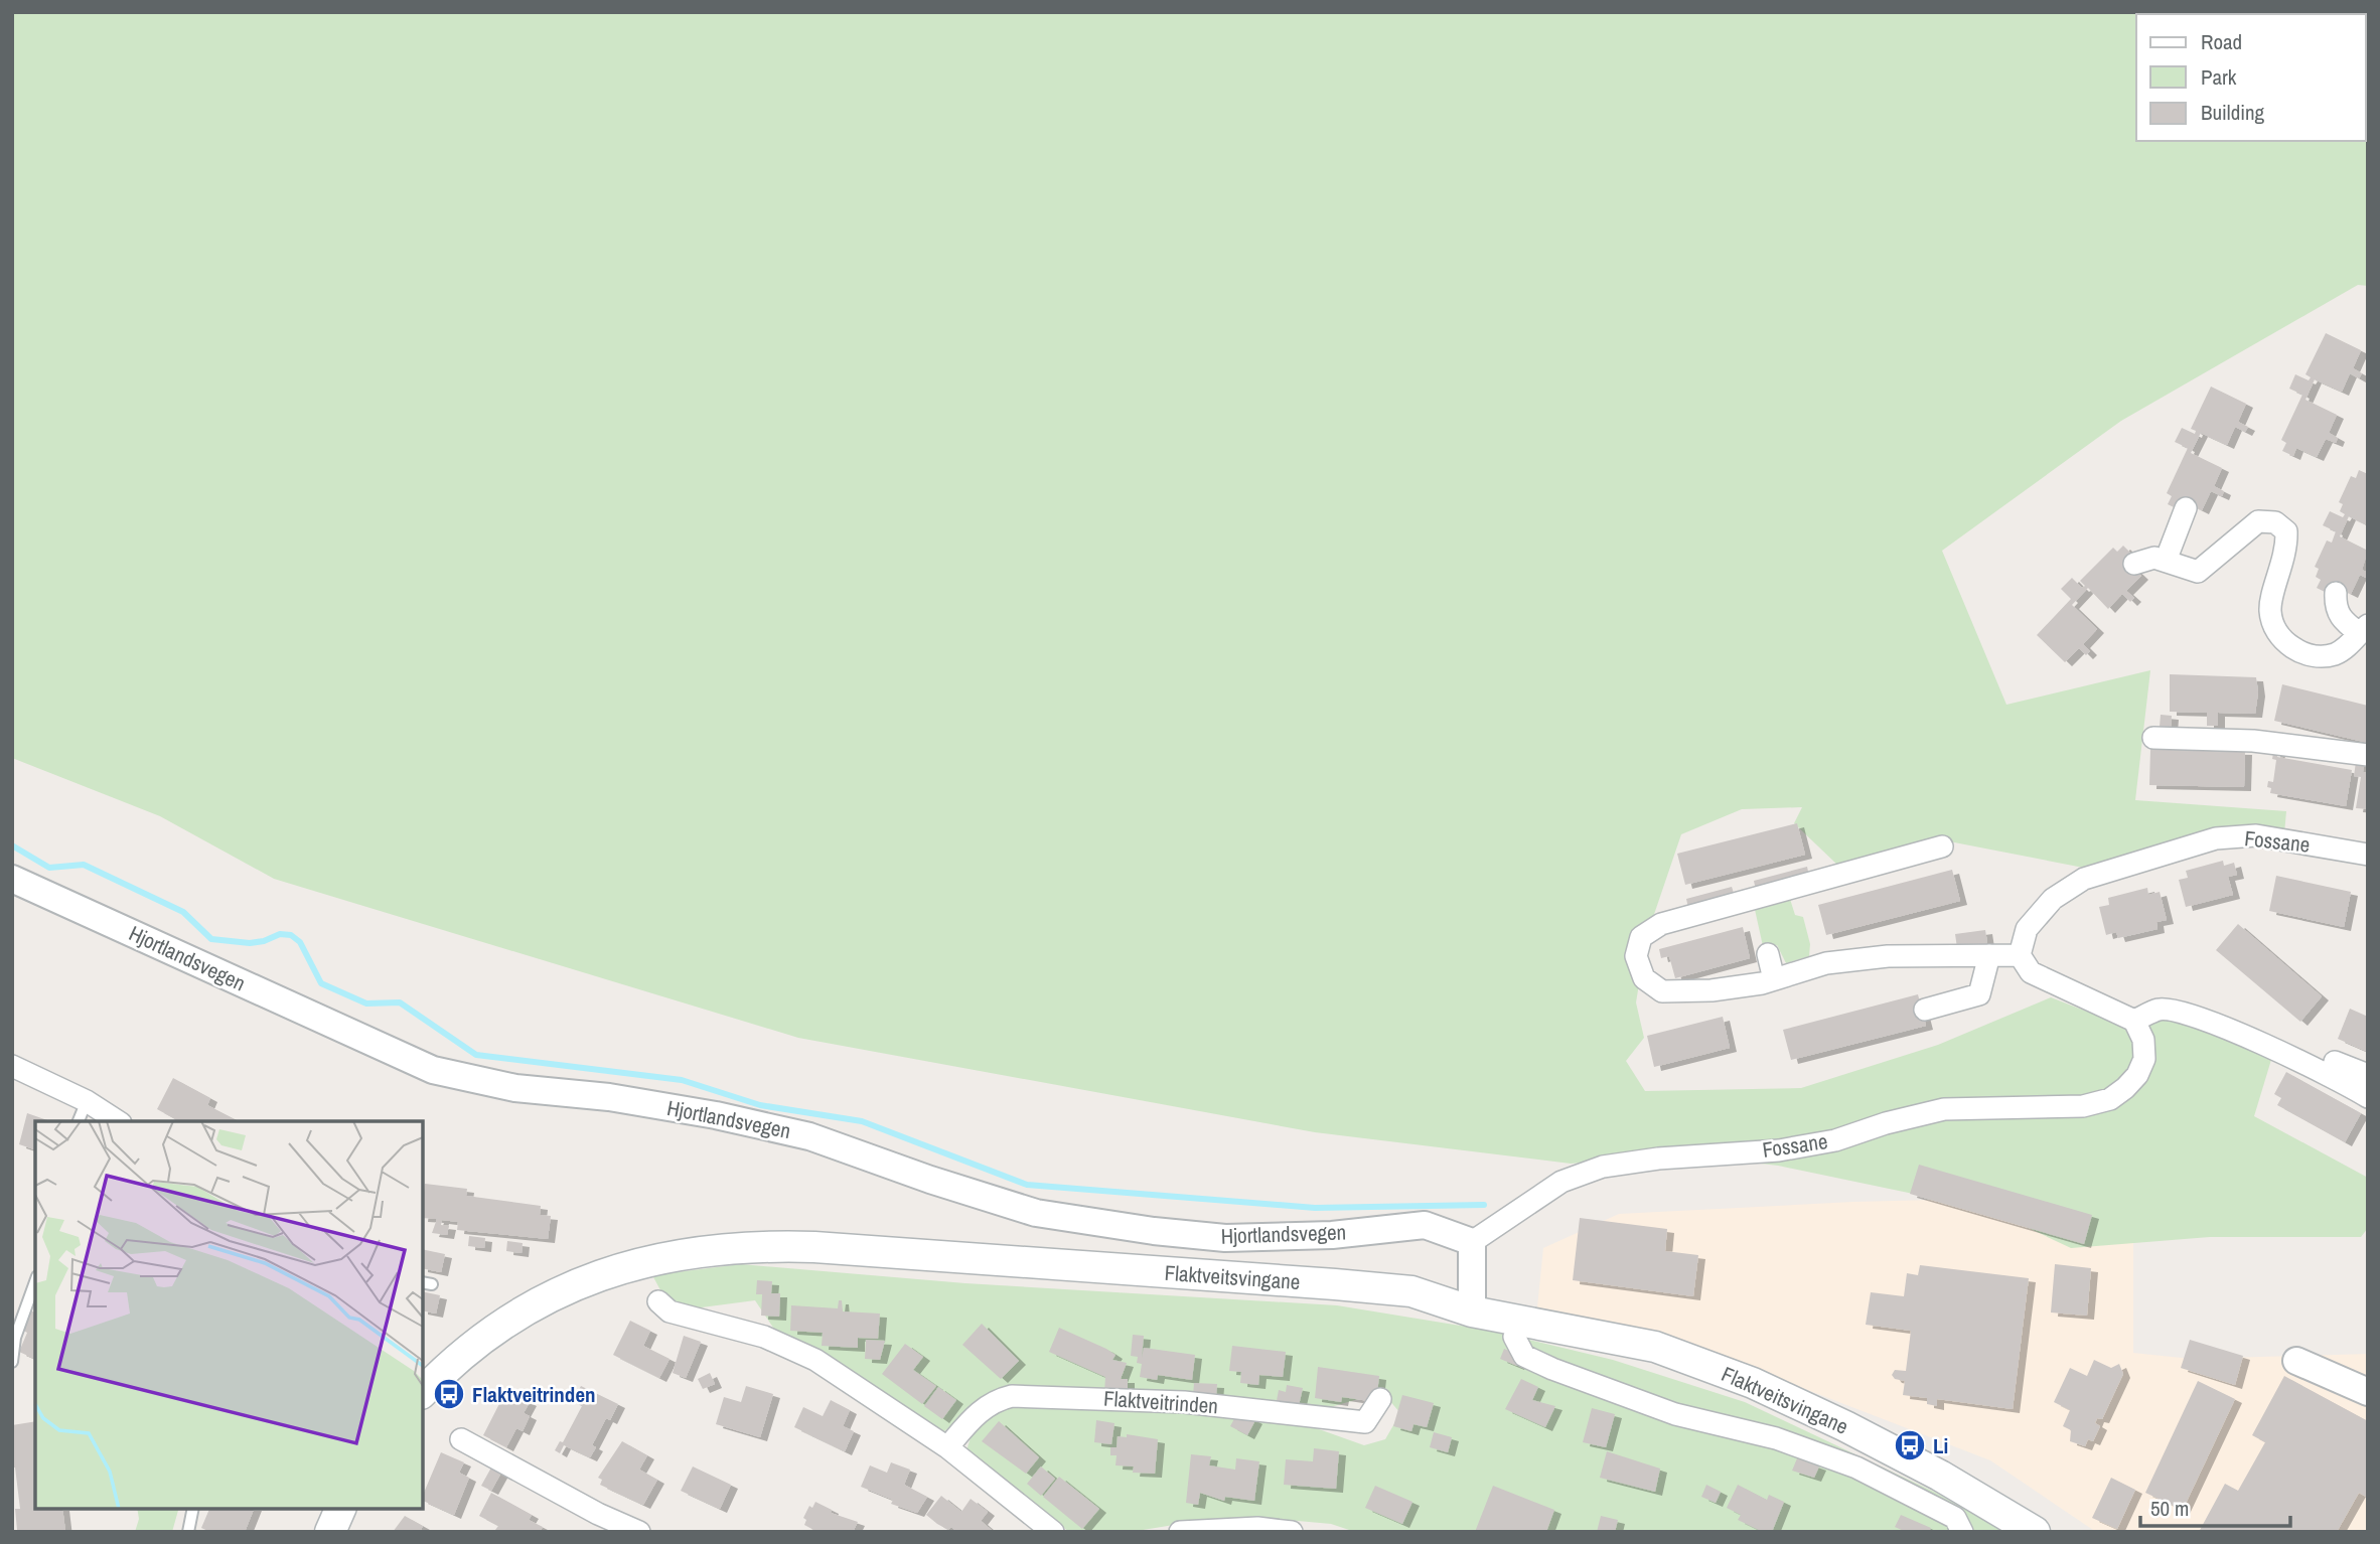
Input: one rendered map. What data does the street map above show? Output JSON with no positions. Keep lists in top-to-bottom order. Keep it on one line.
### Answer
{"streets":{"main road":["Flaktveitsvingane"],"street":["Fossane","Hjortlandsvegen","Flaktveitrinden"]},"crossings":[["Fossane","Hjortlandsvegen"]],"places":{"bus stop":["Flaktveitrinden","Li"]},"legend":["Road","Park","Building"],"scale_bar":"50 m"}
